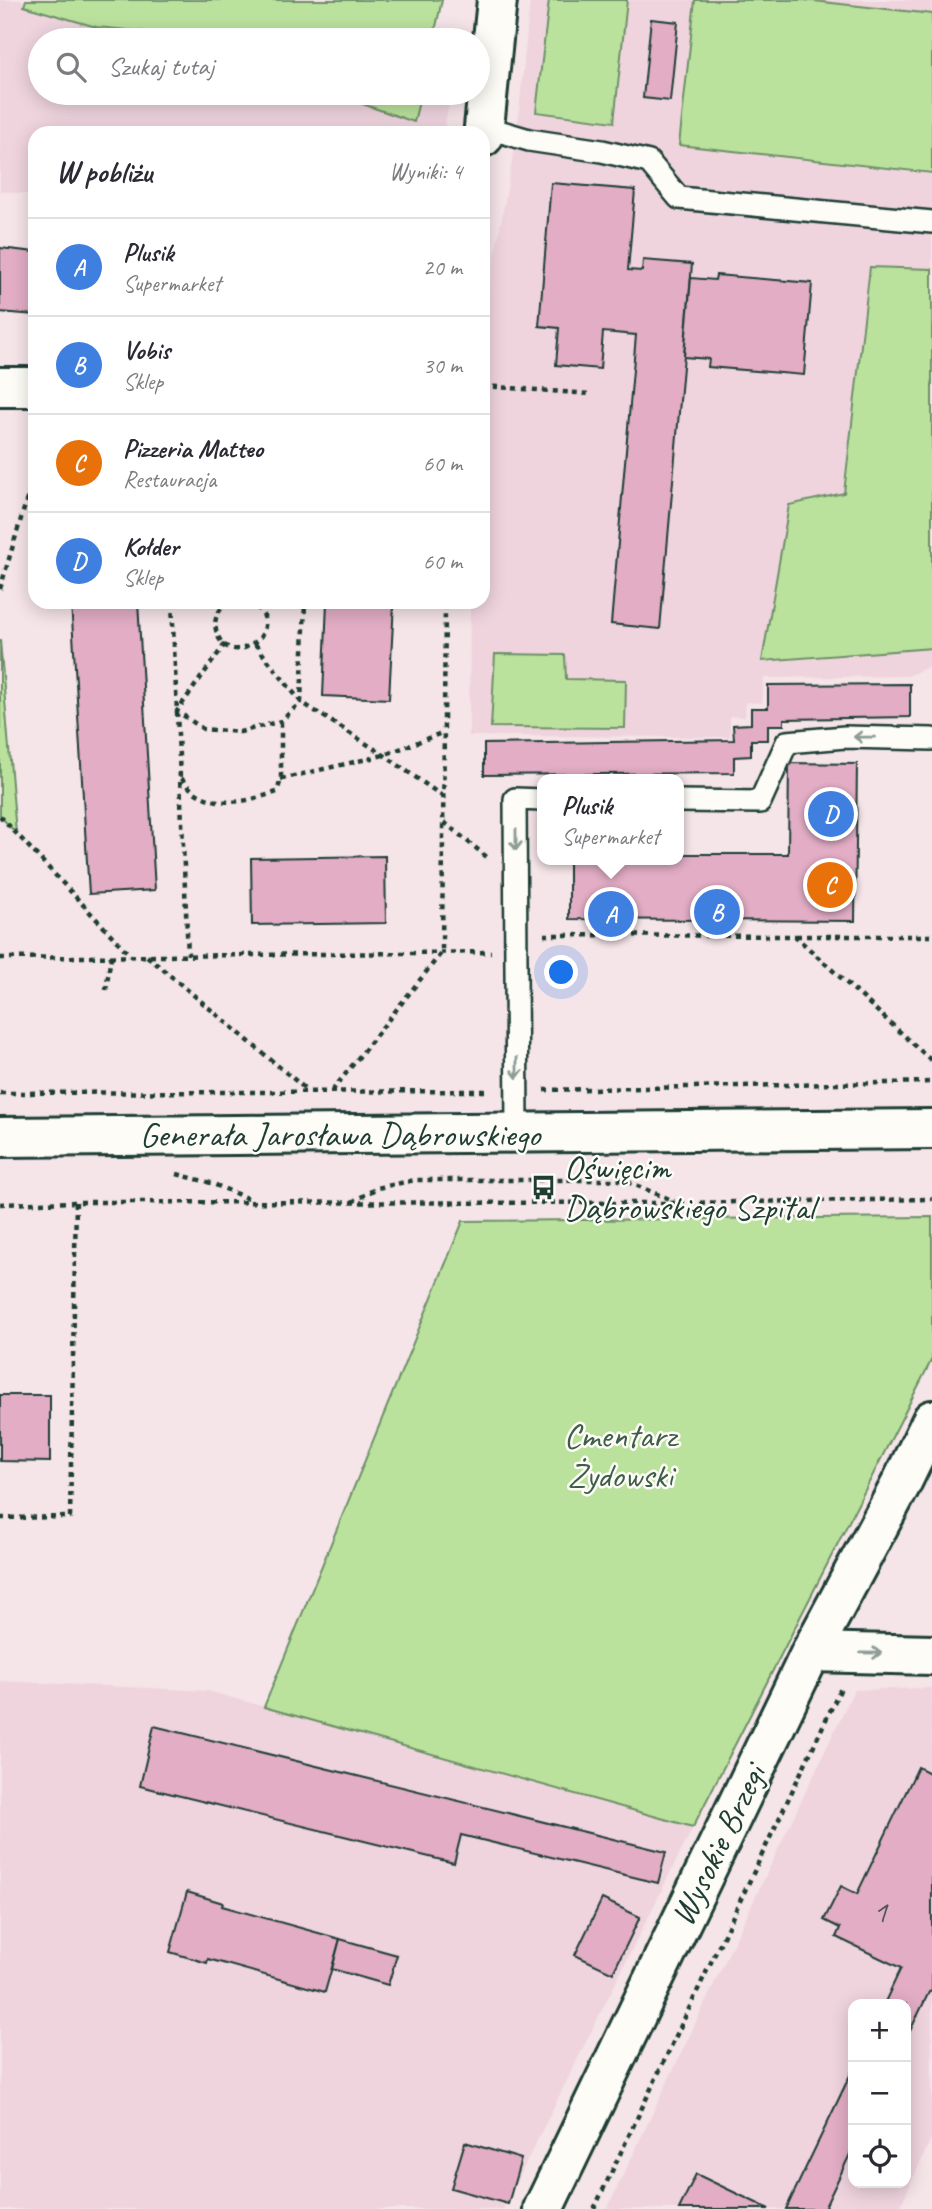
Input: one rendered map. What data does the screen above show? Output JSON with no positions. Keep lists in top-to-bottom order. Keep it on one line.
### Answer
{"streets":{"street":["Generała Jarosława Dąbrowskiego","Wysokie Brzegi"]},"parks":["Cmentarz Żydowski"],"places":{"bus stop":["Oświęcim Dąbrowskiego Szpital"]},"house_numbers":["1"],"page":{"search":"Szukaj tutaj","heading":["W pobliżu","Wyniki: 4"],"list":[{"mark":"A","name":"Plusik","note":"Supermarket","value":"20 m"},{"mark":"B","name":"Vobis","note":"Sklep","value":"30 m"},{"mark":"C","name":"Pizzeria Matteo","note":"Restauracja","value":"60 m"},{"mark":"D","name":"Kołder","note":"Sklep","value":"60 m"}],"popup":["Plusik","Supermarket"],"pins":["D","C","B","A"],"map_buttons":["+","−"]}}
